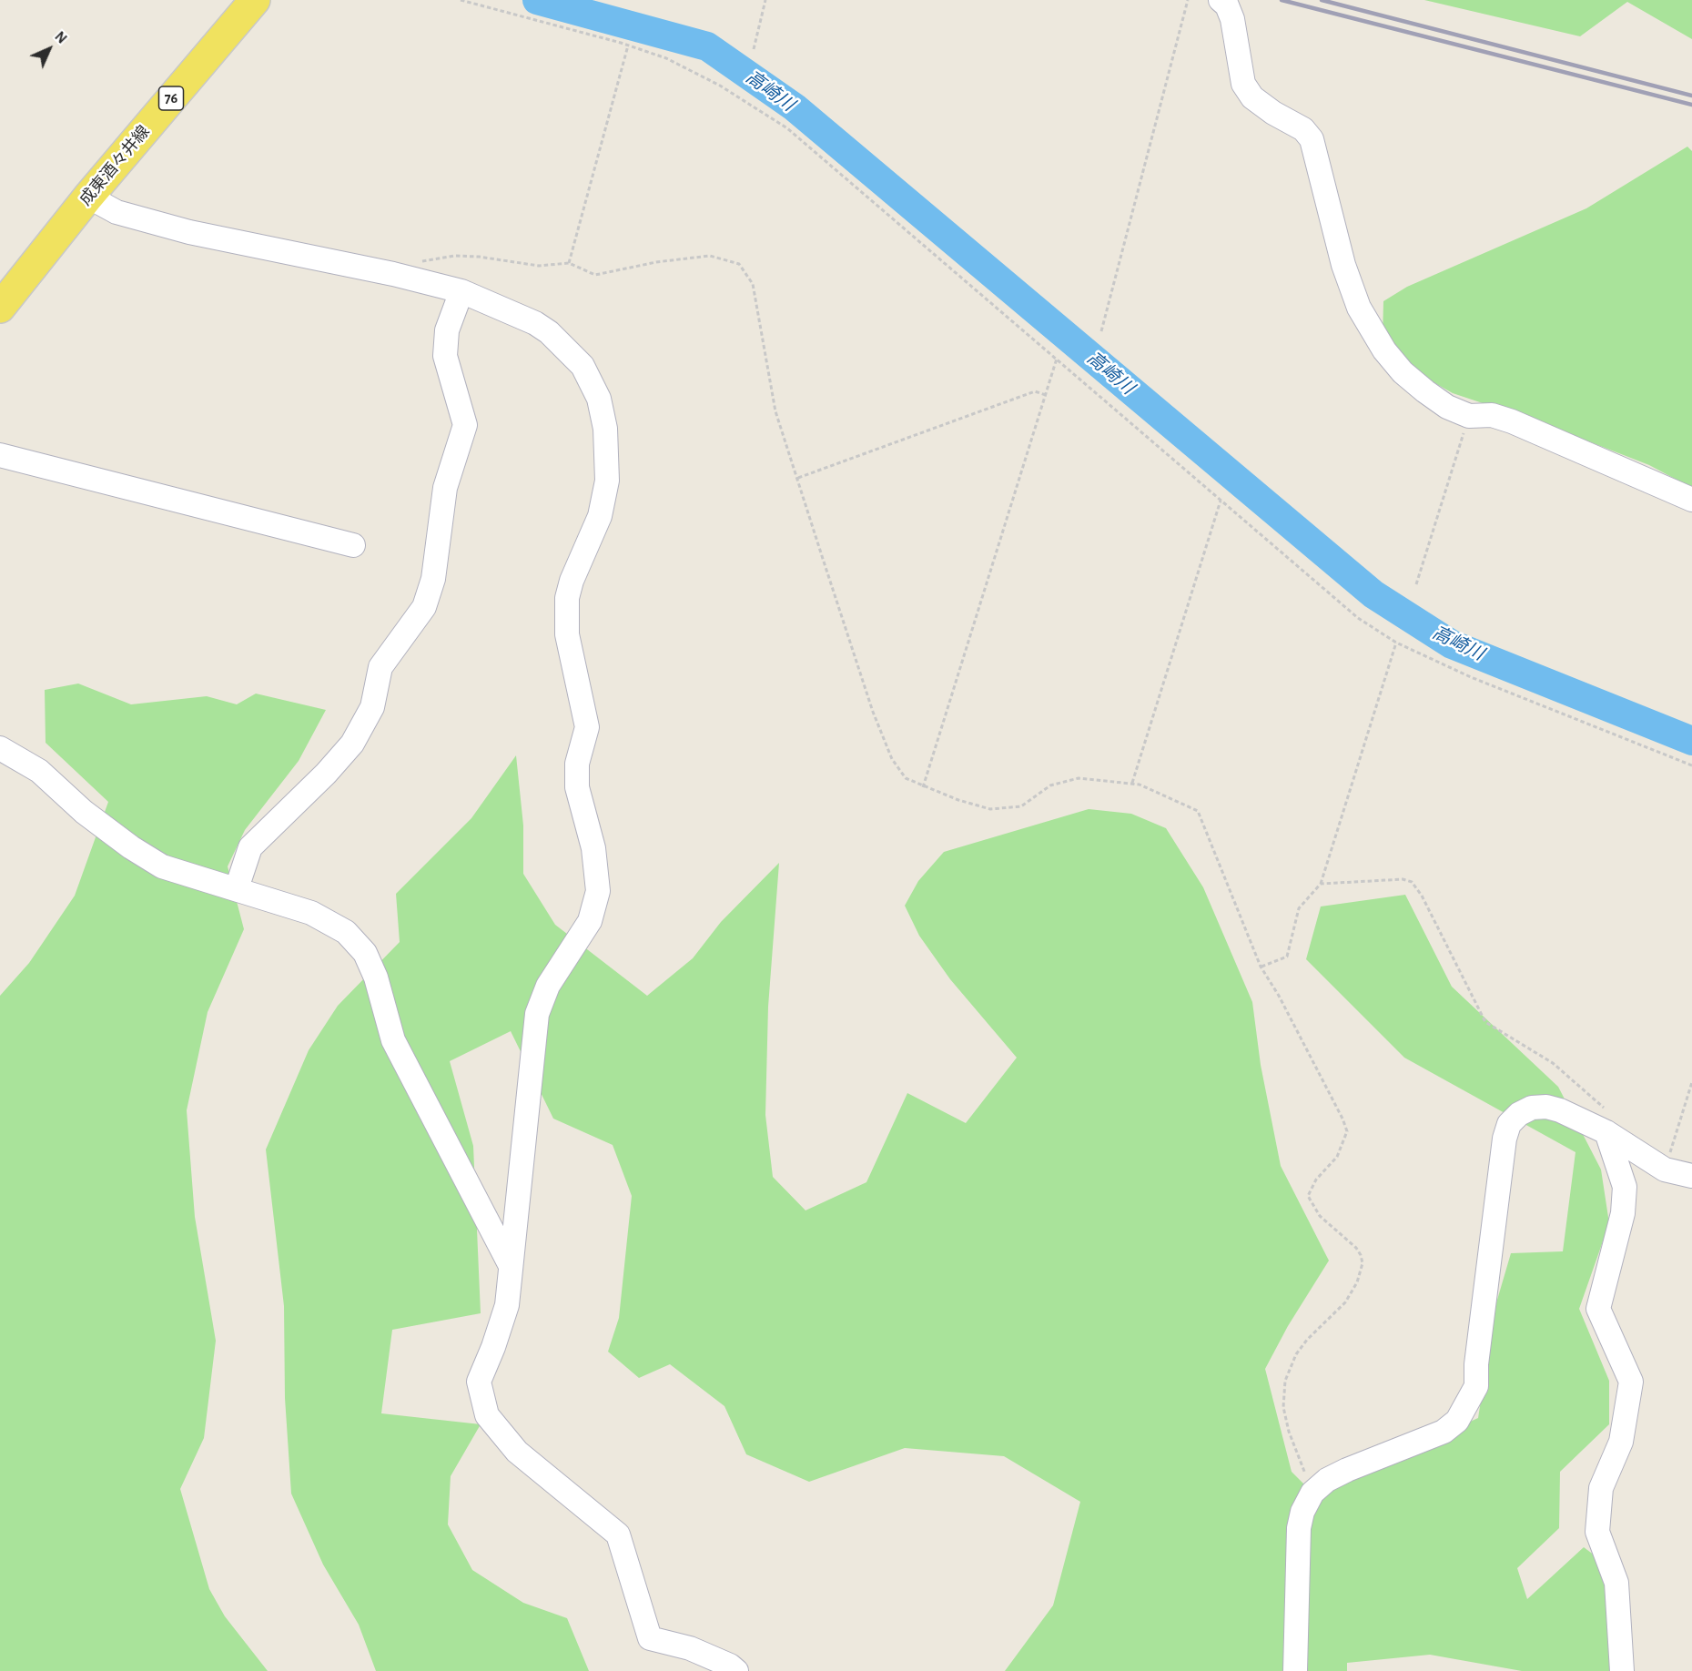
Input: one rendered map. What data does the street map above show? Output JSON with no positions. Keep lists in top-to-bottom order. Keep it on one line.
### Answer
{"streets":{"main road":["76","成東酒々井線"]},"water":["高崎川"],"north":"top right"}
